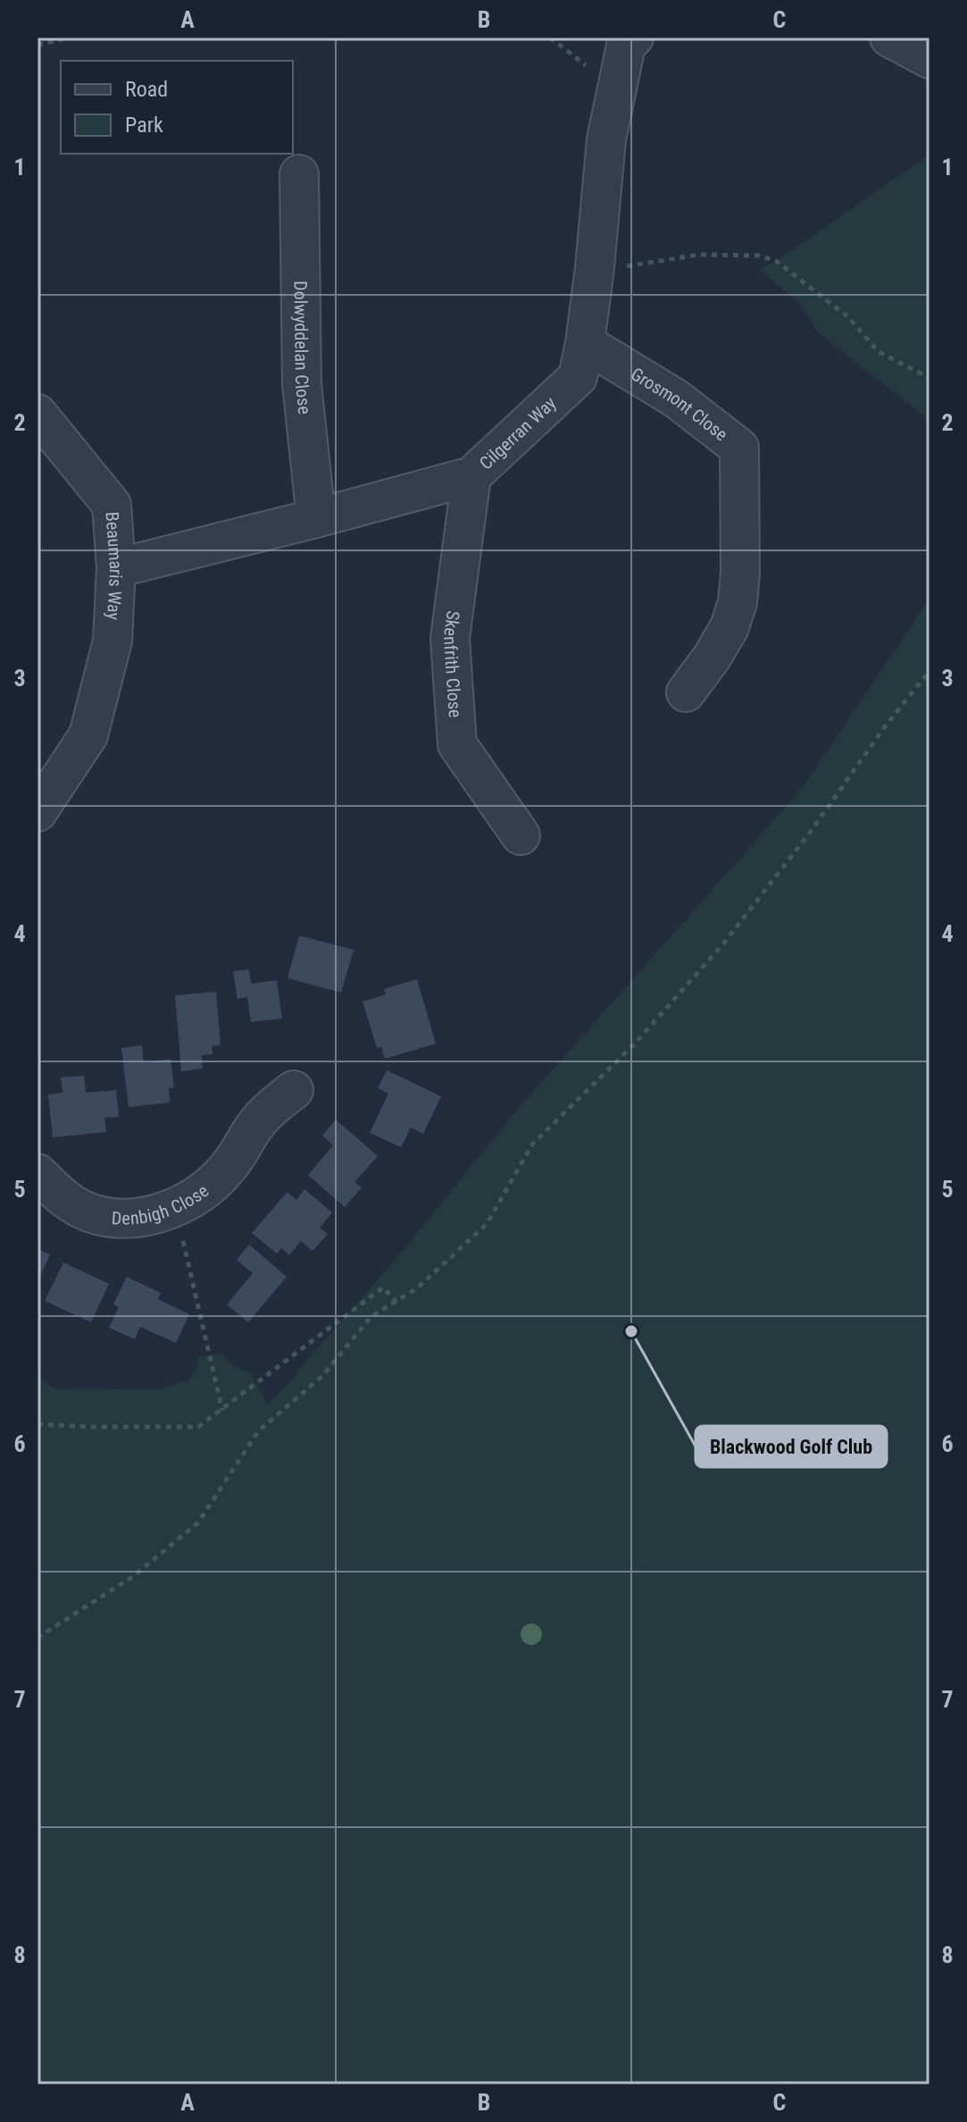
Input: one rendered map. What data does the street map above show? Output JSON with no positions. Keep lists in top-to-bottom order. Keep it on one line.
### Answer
{"streets":{"street":["Dolwyddelan Close","Grosmont Close","Cilgerran Way","Beaumaris Way","Skenfrith Close","Denbigh Close"]},"crossings":[["Dolwyddelan Close","Cilgerran Way"],["Grosmont Close","Cilgerran Way"],["Cilgerran Way","Beaumaris Way"],["Cilgerran Way","Skenfrith Close"]],"places":["Blackwood Golf Club"],"legend":["Road","Park"],"grid":{"columns":["A","B","C"],"rows":["1","2","3","4","5","6","7","8"]}}
